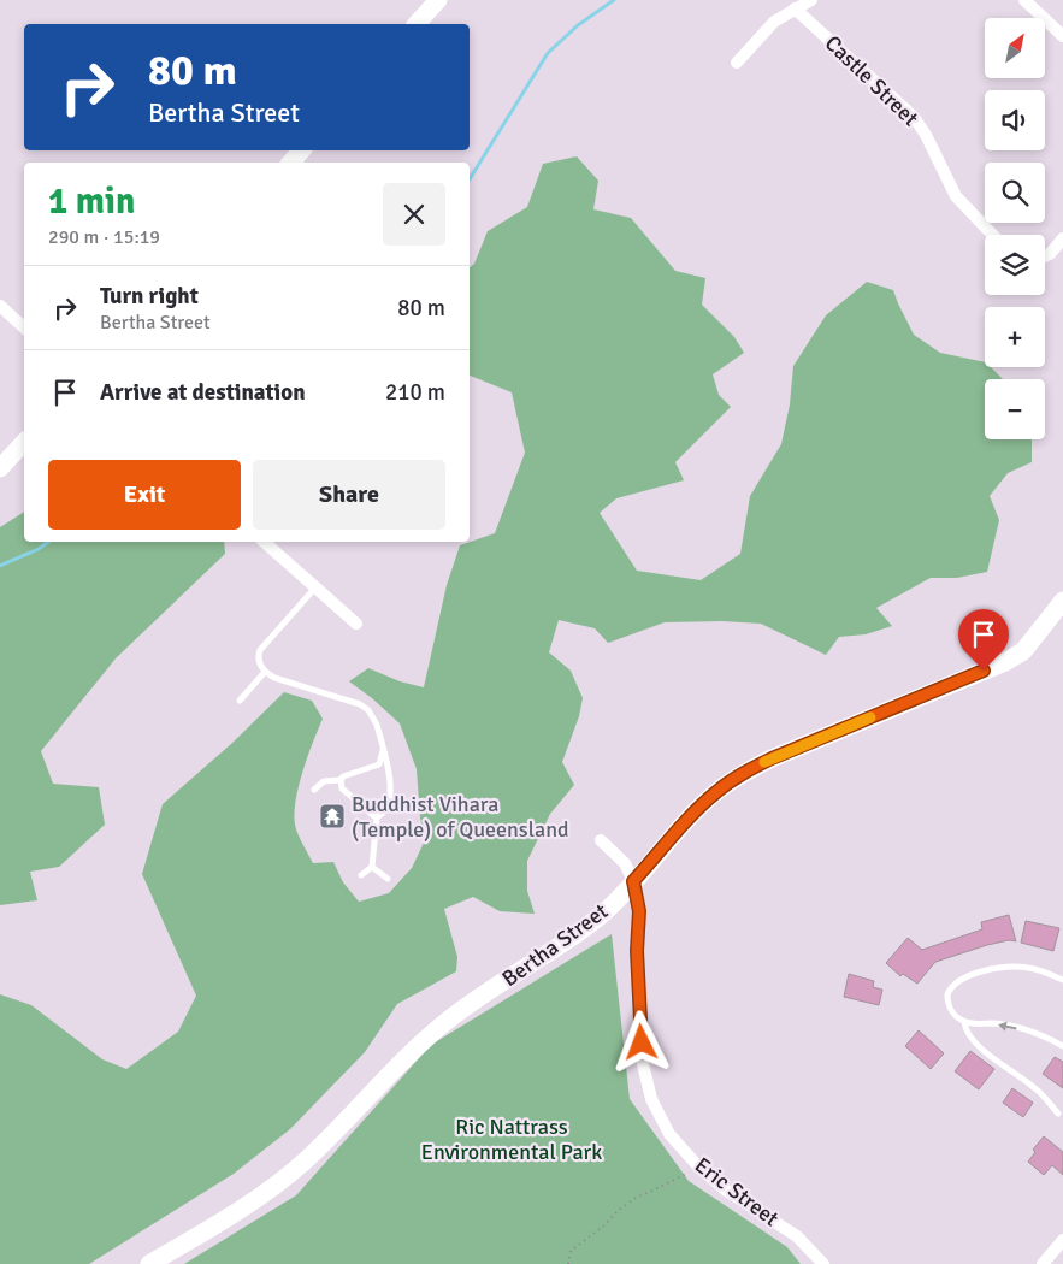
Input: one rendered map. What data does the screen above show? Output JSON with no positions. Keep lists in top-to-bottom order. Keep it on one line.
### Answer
{"streets":{"street":["Castle Street","Bertha Street","Eric Street"]},"crossings":[["Bertha Street","Eric Street"]],"parks":["Ric Nattrass Environmental Park"],"places":{"temple":["Buddhist Vihara (Temple) of Queensland"]},"north":"top right","page":{"map_buttons":["+","−"],"turn":["80 m","Bertha Street"],"heading":["1 min","290 m · 15:19"],"list":[{"name":"Turn right","note":"Bertha Street","value":"80 m"},{"name":"Arrive at destination","value":"210 m"}],"buttons":["Exit","Share"]}}
